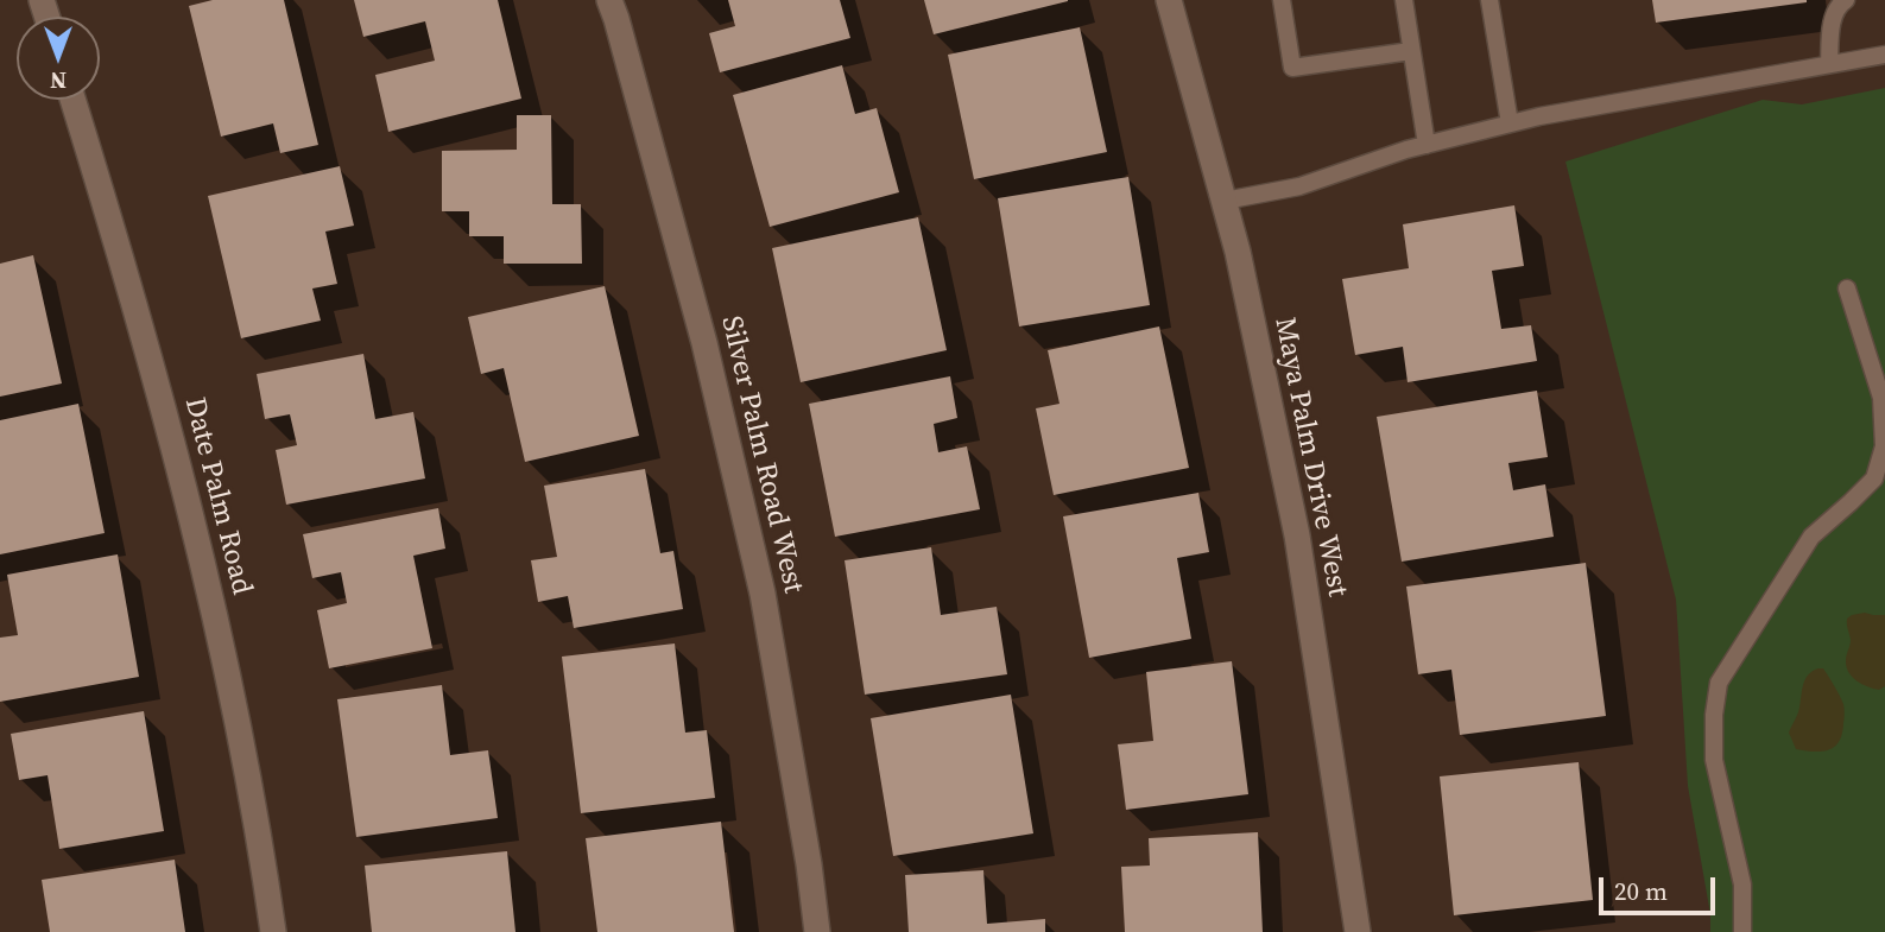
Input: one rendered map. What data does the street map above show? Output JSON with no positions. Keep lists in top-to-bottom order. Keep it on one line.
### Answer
{"streets":{"street":["Silver Palm Road West","Maya Palm Drive West","Date Palm Road"]},"scale_bar":"20 m","north":"bottom"}
